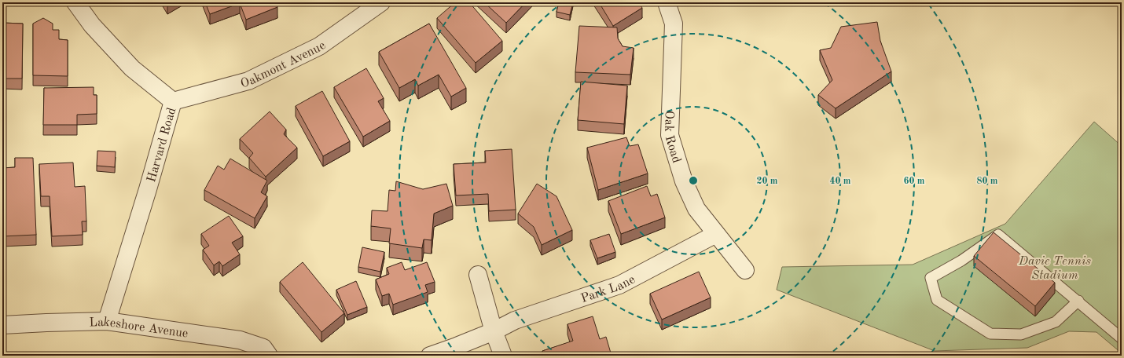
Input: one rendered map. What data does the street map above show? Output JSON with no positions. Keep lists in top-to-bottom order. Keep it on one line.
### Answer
{"streets":{"street":["Oakmont Avenue","Oak Road","Harvard Road","Park Lane","Lakeshore Avenue"]},"crossings":[["Oakmont Avenue","Harvard Road"],["Oak Road","Park Lane"],["Harvard Road","Lakeshore Avenue"]],"parks":["Davie Tennis Stadium"],"rings":["20 m","40 m","60 m","80 m"]}
